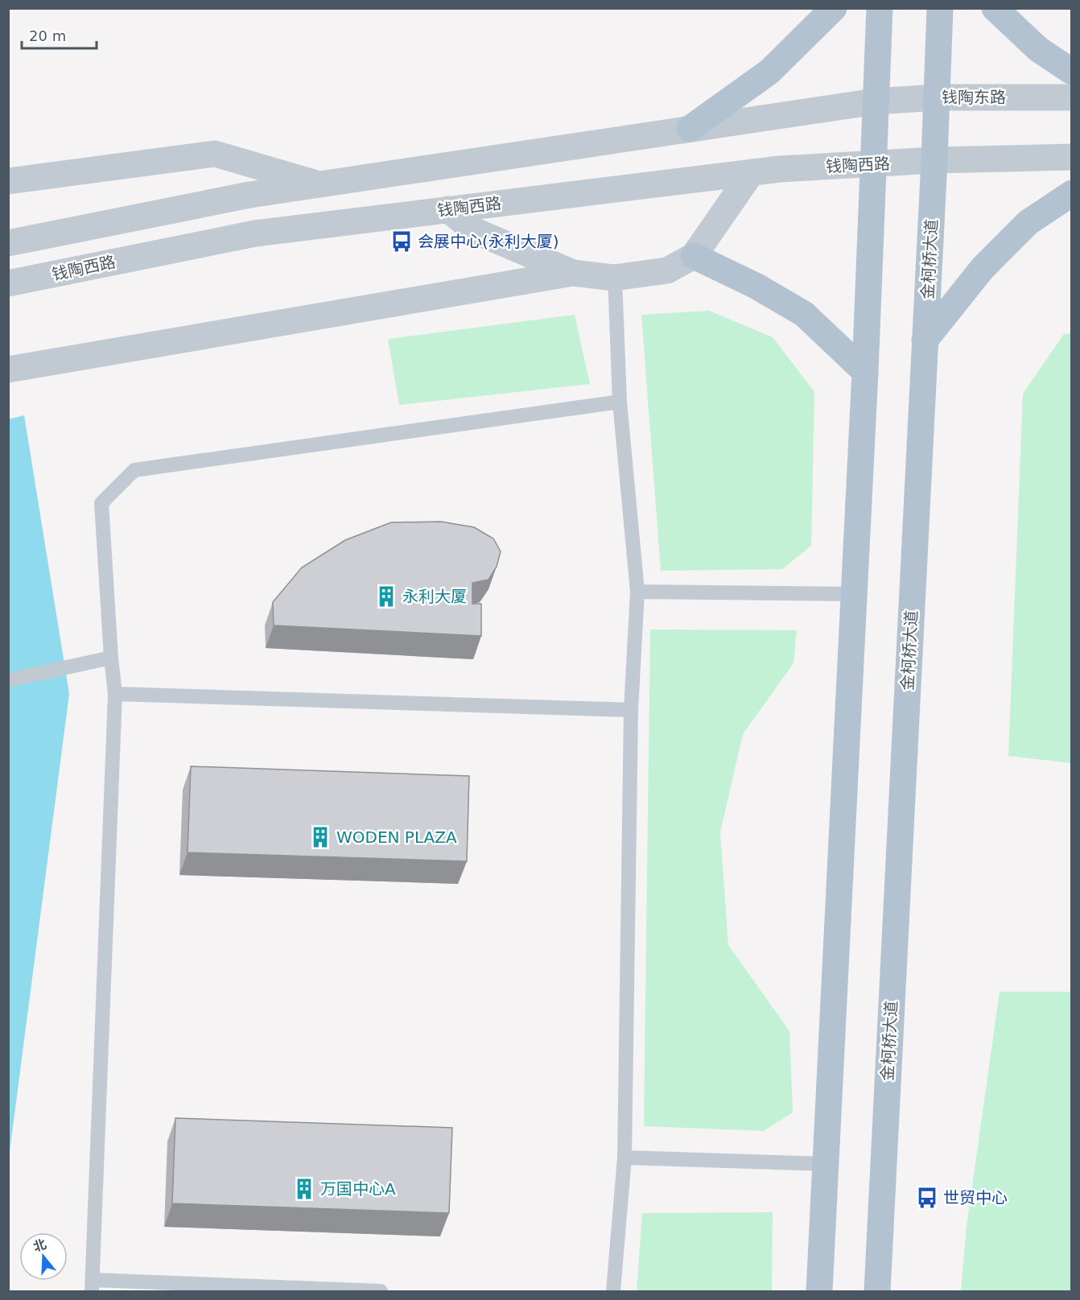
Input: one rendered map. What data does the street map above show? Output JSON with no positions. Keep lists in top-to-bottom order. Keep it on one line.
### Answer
{"streets":{"main road":["金柯桥大道"],"street":["钱陶东路","钱陶西路"]},"crossings":[["钱陶东路","金柯桥大道"],["钱陶西路","金柯桥大道"]],"places":{"bus stop":["会展中心(永利大厦)","世贸中心"],"building":["永利大厦","WODEN PLAZA","万国中心A"]},"scale_bar":"20 m","north":"top"}
